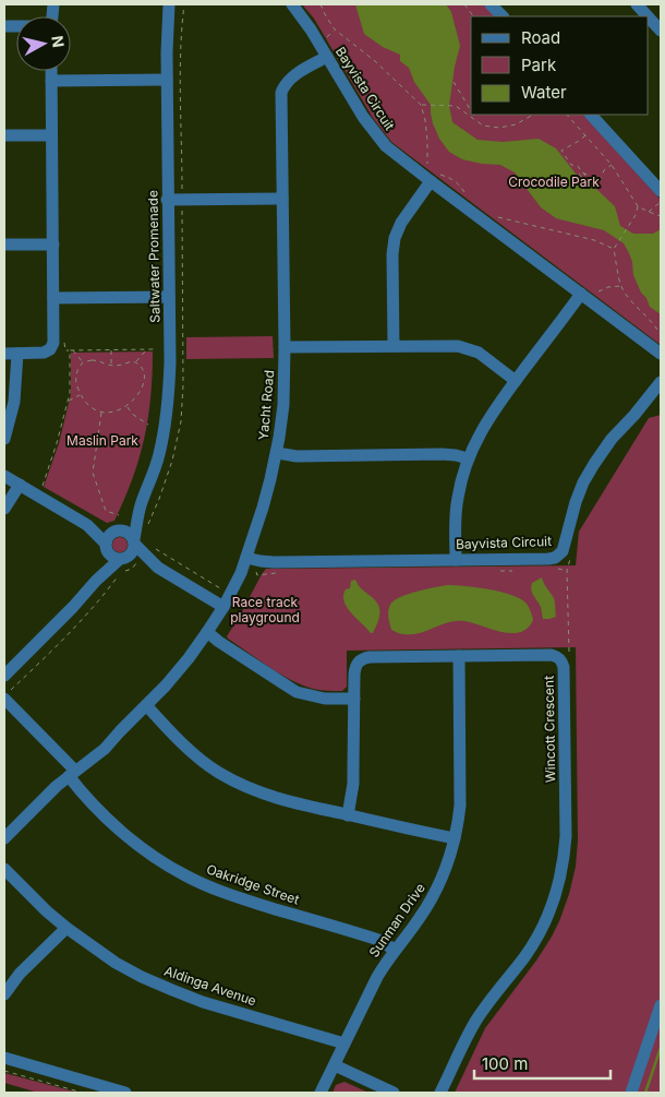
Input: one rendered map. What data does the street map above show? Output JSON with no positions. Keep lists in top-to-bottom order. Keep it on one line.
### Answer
{"streets":{"street":["Bayvista Circuit","Saltwater Promenade","Yacht Road","Wincott Crescent","Oakridge Street","Sunman Drive","Aldinga Avenue"]},"crossings":[["Bayvista Circuit","Yacht Road"],["Yacht Road","Oakridge Street"],["Wincott Crescent","Sunman Drive"],["Oakridge Street","Sunman Drive"],["Sunman Drive","Aldinga Avenue"]],"parks":["Crocodile Park","Maslin Park","Race track playground"],"legend":["Road","Park","Water"],"scale_bar":"100 m","north":"right"}
